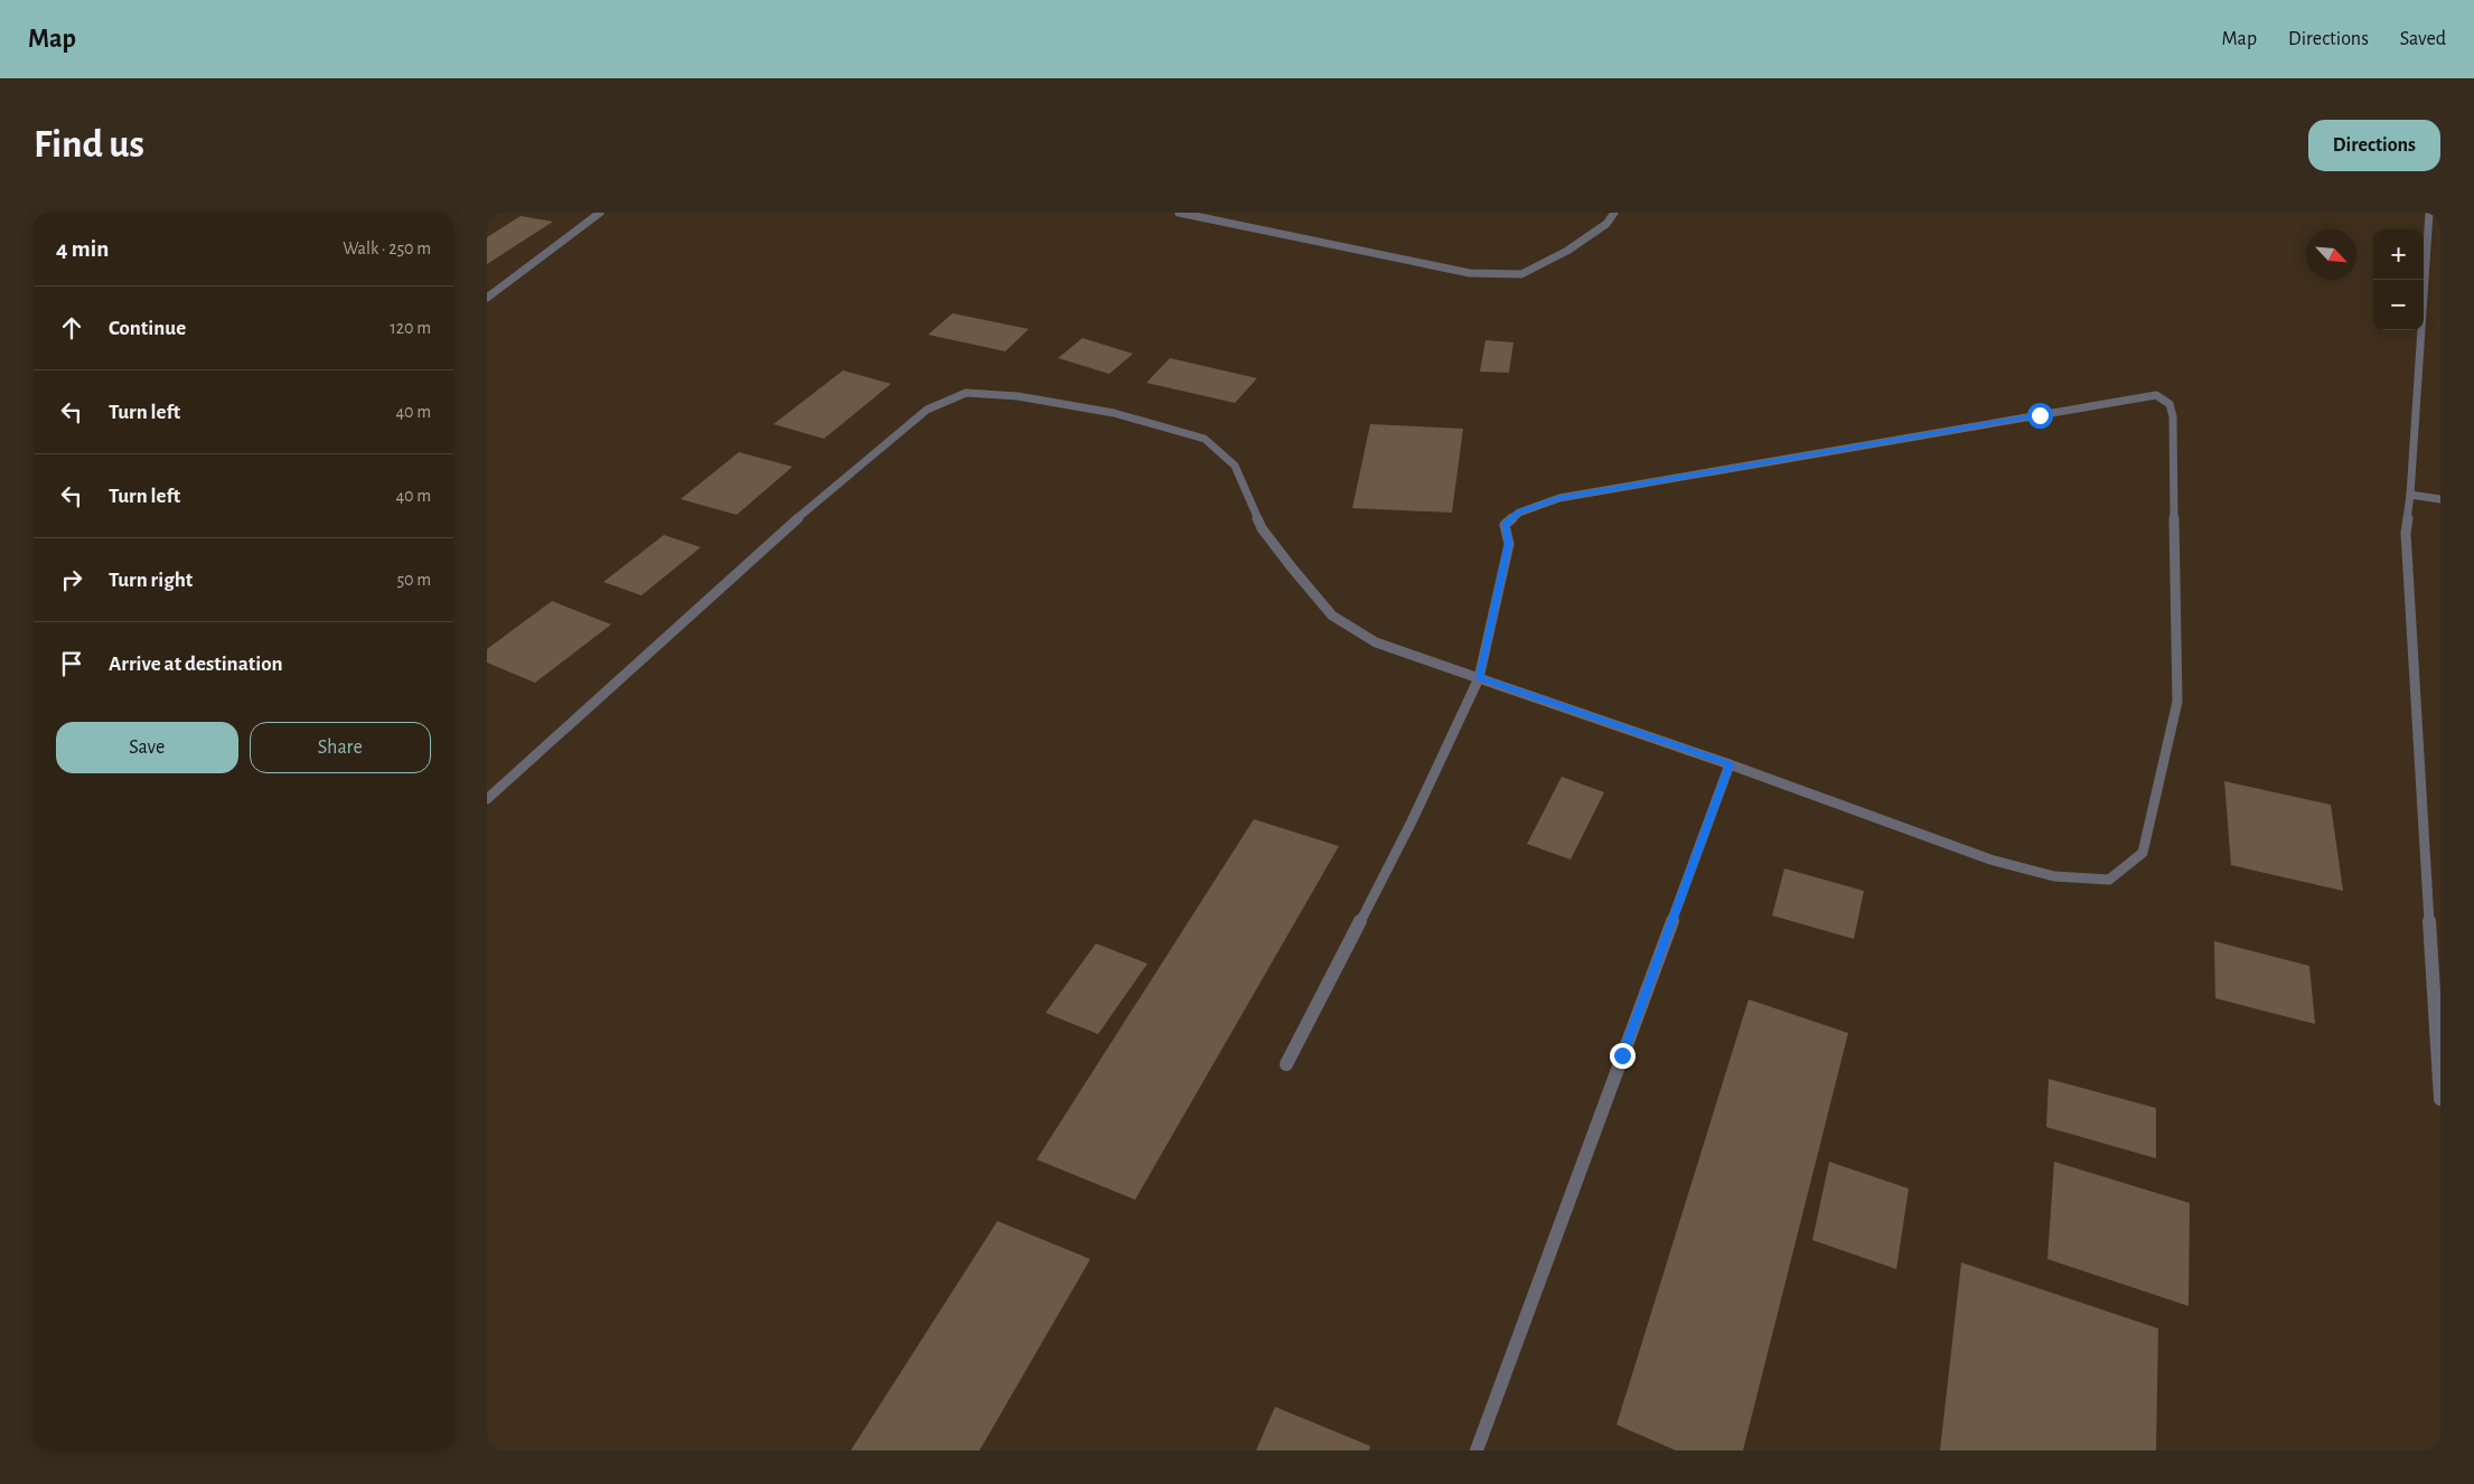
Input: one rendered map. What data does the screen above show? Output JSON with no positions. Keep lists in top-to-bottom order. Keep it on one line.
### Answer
{"north":"bottom right","page":{"header":"Map","nav":["Map","Directions","Saved"],"buttons":["Directions",["Save","Share"]],"title":"Find us","heading":["4 min","Walk · 250 m"],"map_buttons":["+","−"],"list":[["Continue","120 m"],["Turn left","40 m"],["Turn left","40 m"],["Turn right","50 m"],"Arrive at destination"]}}
